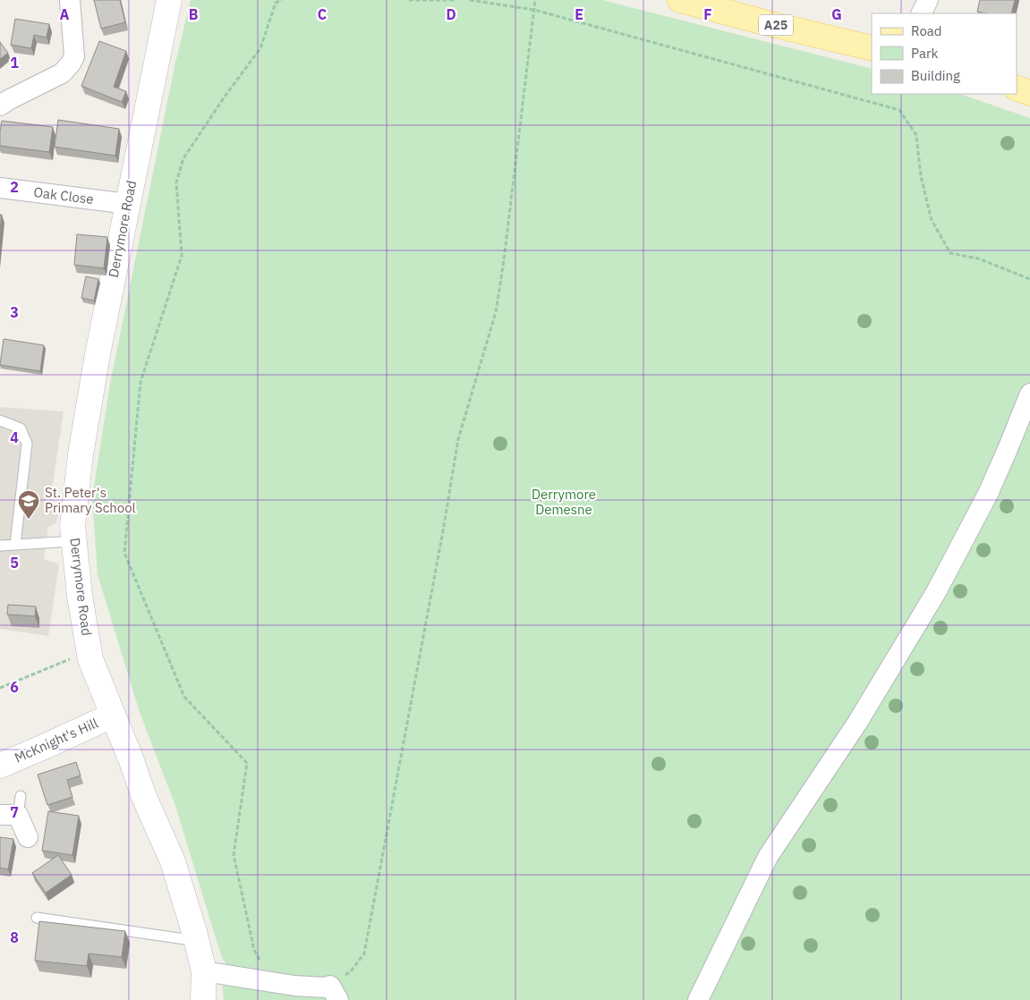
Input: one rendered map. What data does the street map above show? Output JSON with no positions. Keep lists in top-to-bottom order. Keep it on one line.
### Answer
{"streets":{"main road":["A25","Derrymore Road","McKnight's Hill"],"street":["Oak Close"]},"crossings":[["Oak Close","Derrymore Road"],["Derrymore Road","McKnight's Hill"]],"parks":["Derrymore Demesne"],"places":{"school or university":["St. Peter's Primary School"]},"legend":["Road","Park","Building"],"grid":{"columns":["A","B","C","D","E","F","G"],"rows":["1","2","3","4","5","6","7","8"]}}
